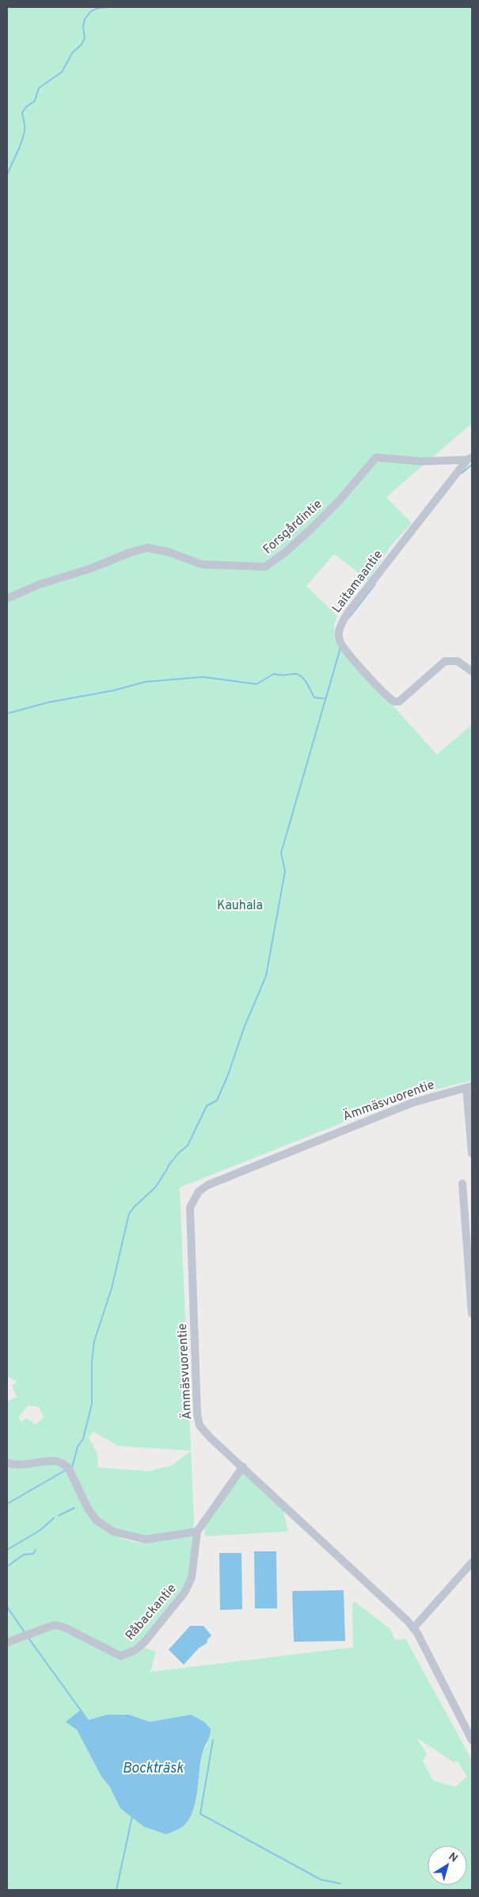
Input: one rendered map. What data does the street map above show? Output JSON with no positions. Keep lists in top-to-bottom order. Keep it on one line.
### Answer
{"streets":{"street":["Forsgårdintie","Laitamaantie","Ämmäsvuorentie","Råbackantie"]},"crossings":[["Forsgårdintie","Laitamaantie"],["Ämmäsvuorentie","Råbackantie"]],"water":["Bockträsk"],"parks":["Kauhala"],"north":"top right"}
